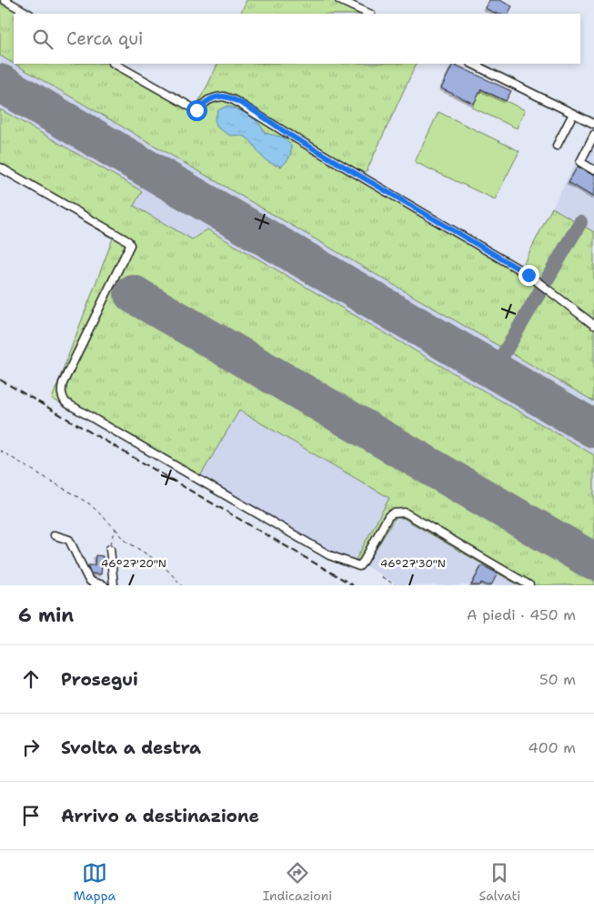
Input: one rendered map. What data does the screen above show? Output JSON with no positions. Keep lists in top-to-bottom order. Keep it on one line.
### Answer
{"page":{"search":"Cerca qui","heading":["6 min","A piedi · 450 m"],"list":[["Prosegui","50 m"],["Svolta a destra","400 m"],"Arrivo a destinazione"],"nav":["Mappa","Indicazioni","Salvati"]},"coordinates":["46°27'20\"N","46°27'30\"N"]}
